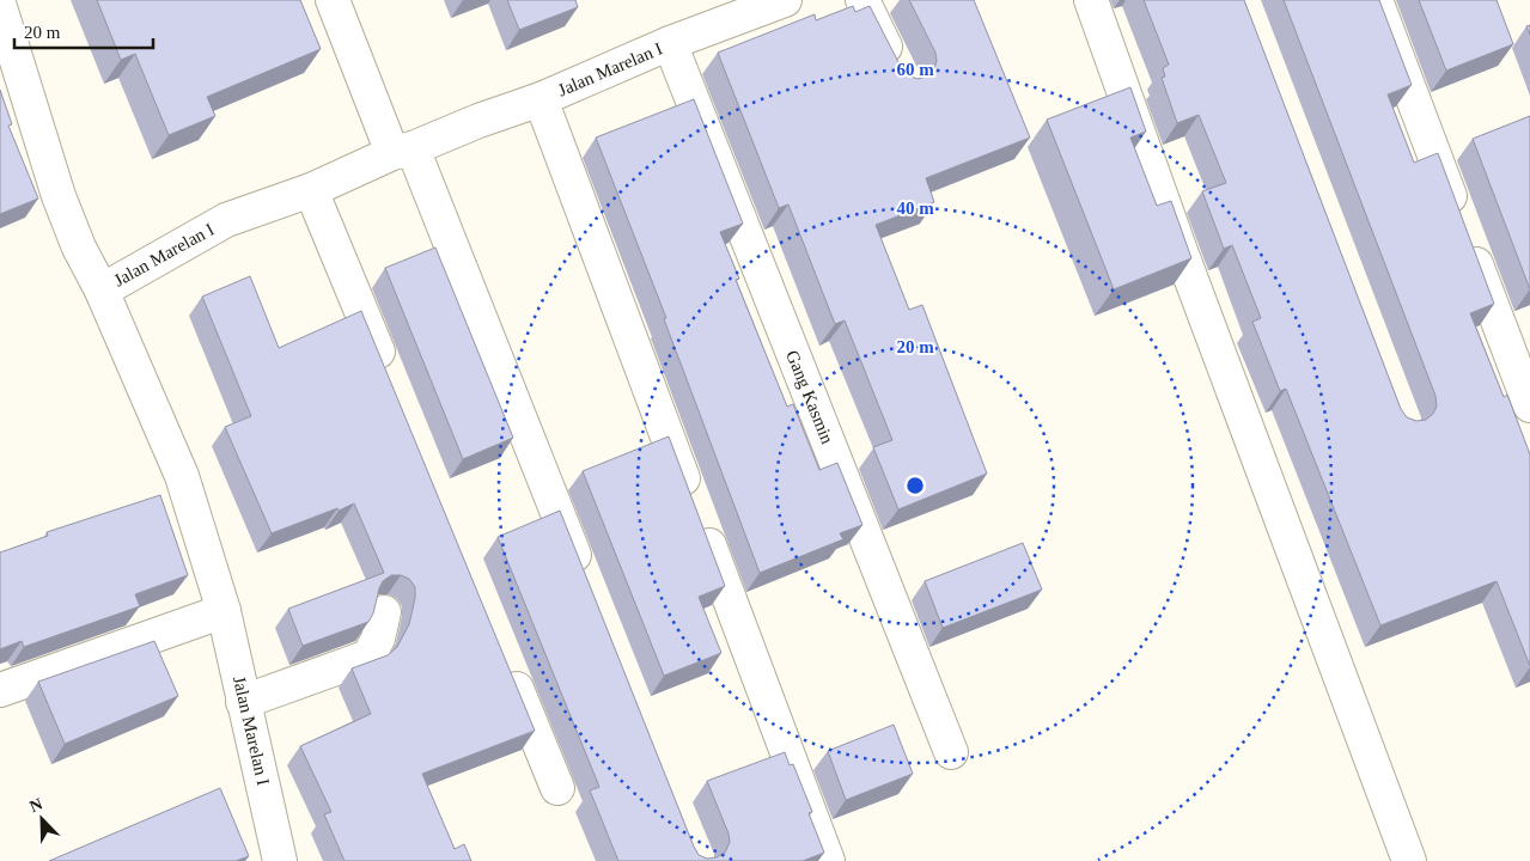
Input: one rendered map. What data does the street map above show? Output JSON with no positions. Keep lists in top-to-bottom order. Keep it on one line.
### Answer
{"streets":{"street":["Jalan Marelan I","Gang Kasmin"]},"crossings":[["Jalan Marelan I","Gang Kasmin"]],"scale_bar":"20 m","north":"top left","rings":["60 m","40 m","20 m"]}
